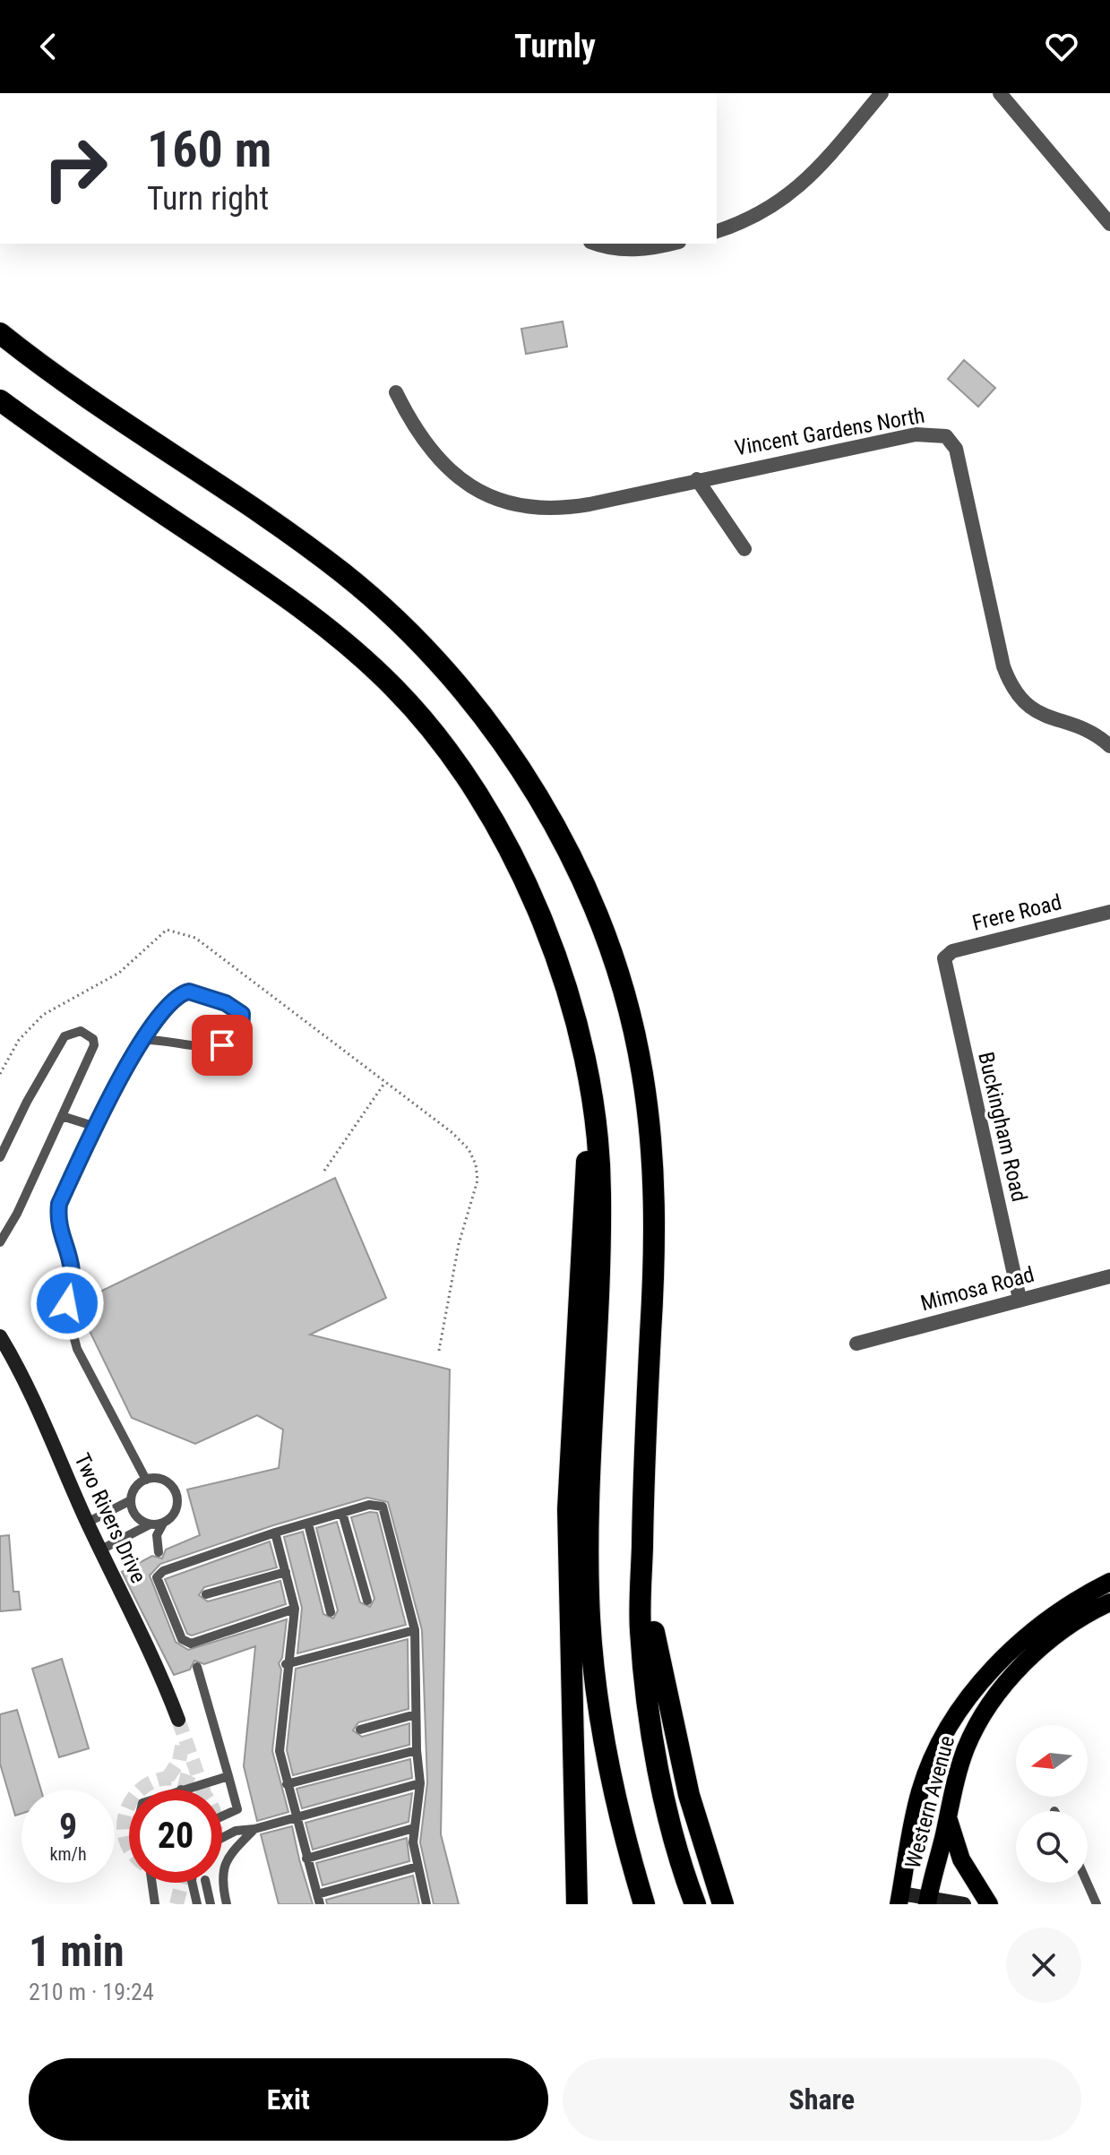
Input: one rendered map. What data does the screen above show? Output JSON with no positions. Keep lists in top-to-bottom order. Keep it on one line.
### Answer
{"streets":{"main road":["Two Rivers Drive","Western Avenue"],"street":["Vincent Gardens North","Frere Road","Buckingham Road","Mimosa Road"]},"crossings":[["Frere Road","Buckingham Road"],["Buckingham Road","Mimosa Road"]],"north":"left","page":{"header":"Turnly","turn":["160 m","Turn right"],"speed":"9 km/h","limit":"20","heading":["1 min","210 m · 19:24"],"buttons":["Exit","Share"]}}
